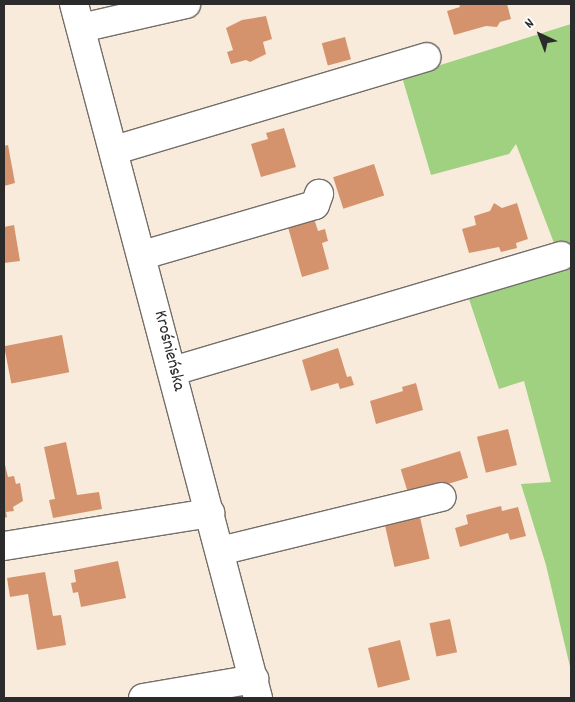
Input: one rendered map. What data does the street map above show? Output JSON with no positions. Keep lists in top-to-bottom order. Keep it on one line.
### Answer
{"streets":{"main road":["Krośnieńska"]},"north":"top left"}
